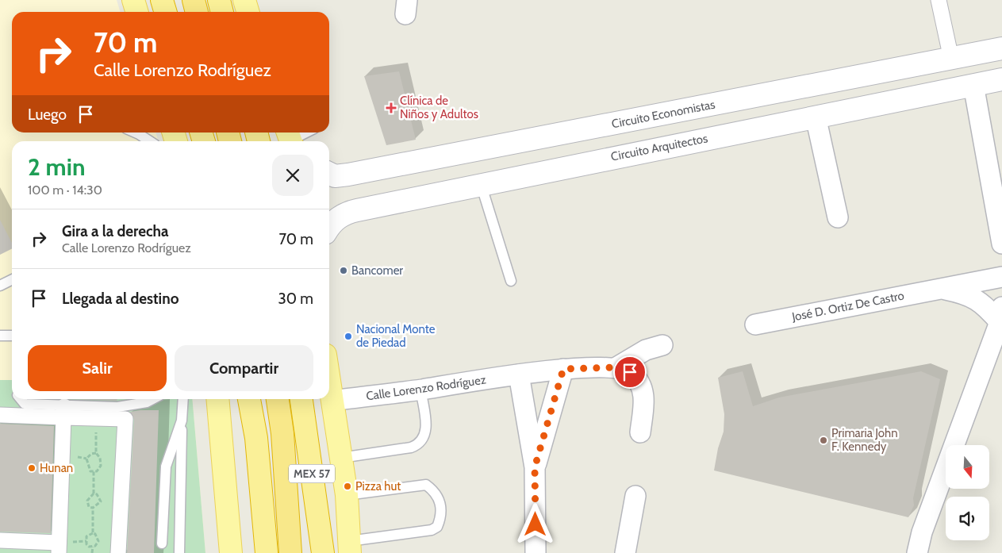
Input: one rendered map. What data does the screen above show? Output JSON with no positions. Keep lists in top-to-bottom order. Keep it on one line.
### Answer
{"streets":{"highway":["MEX 57"],"street":["Circuito Economistas","Circuito Arquitectos","José D. Ortiz De Castro","Calle Lorenzo Rodríguez"]},"places":{"health":["Clínica de Niños y Adultos"],"other":["Bancomer","Nacional Monte de Piedad","Primaria John F. Kennedy","Hunan","Pizza hut"]},"north":"bottom","page":{"turn":["70 m","Calle Lorenzo Rodríguez"],"then":"Luego","heading":["2 min","100 m · 14:30"],"list":[{"name":"Gira a la derecha","note":"Calle Lorenzo Rodríguez","value":"70 m"},{"name":"Llegada al destino","value":"30 m"}],"buttons":["Salir","Compartir"]}}
